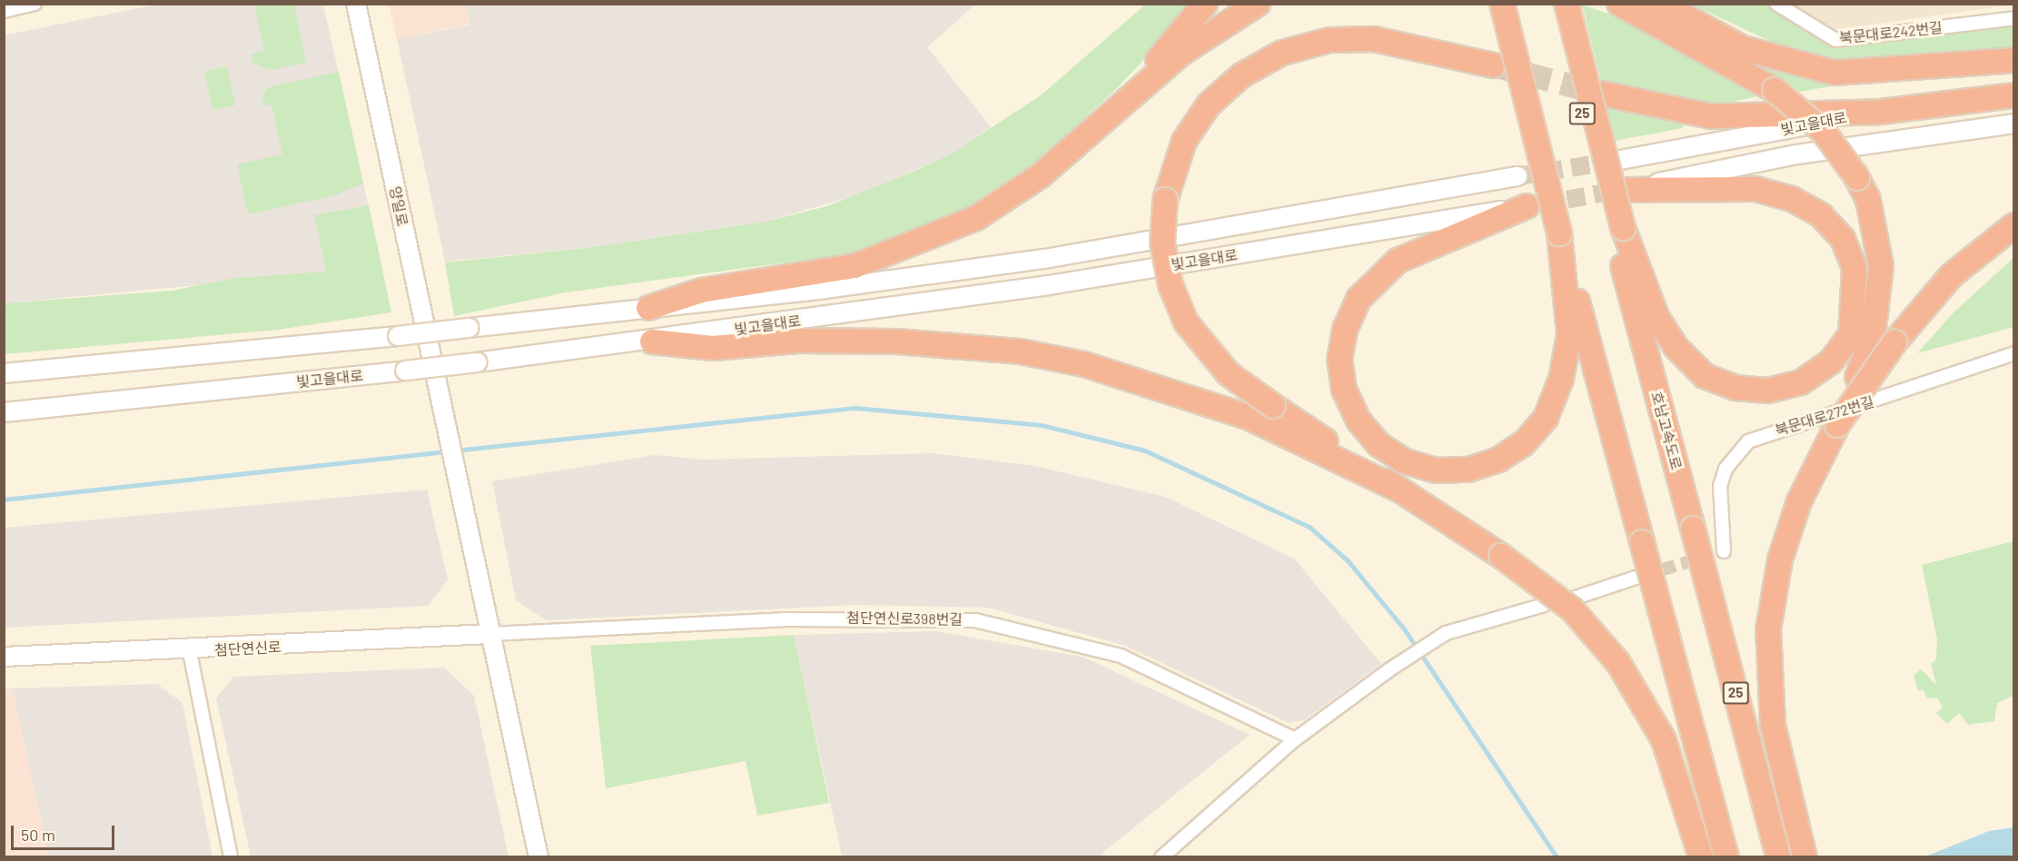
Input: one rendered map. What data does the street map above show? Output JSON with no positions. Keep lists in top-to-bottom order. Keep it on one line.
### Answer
{"streets":{"highway":["25","빛고을대로","호남고속도로"],"main road":["양일로","첨단연신로"],"street":["북문대로242번길","북문대로272번길","첨단연신로398번길"]},"crossings":[["양일로","첨단연신로398번길"],["양일로","첨단연신로"],["첨단연신로398번길","첨단연신로"]],"scale_bar":"50 m"}
